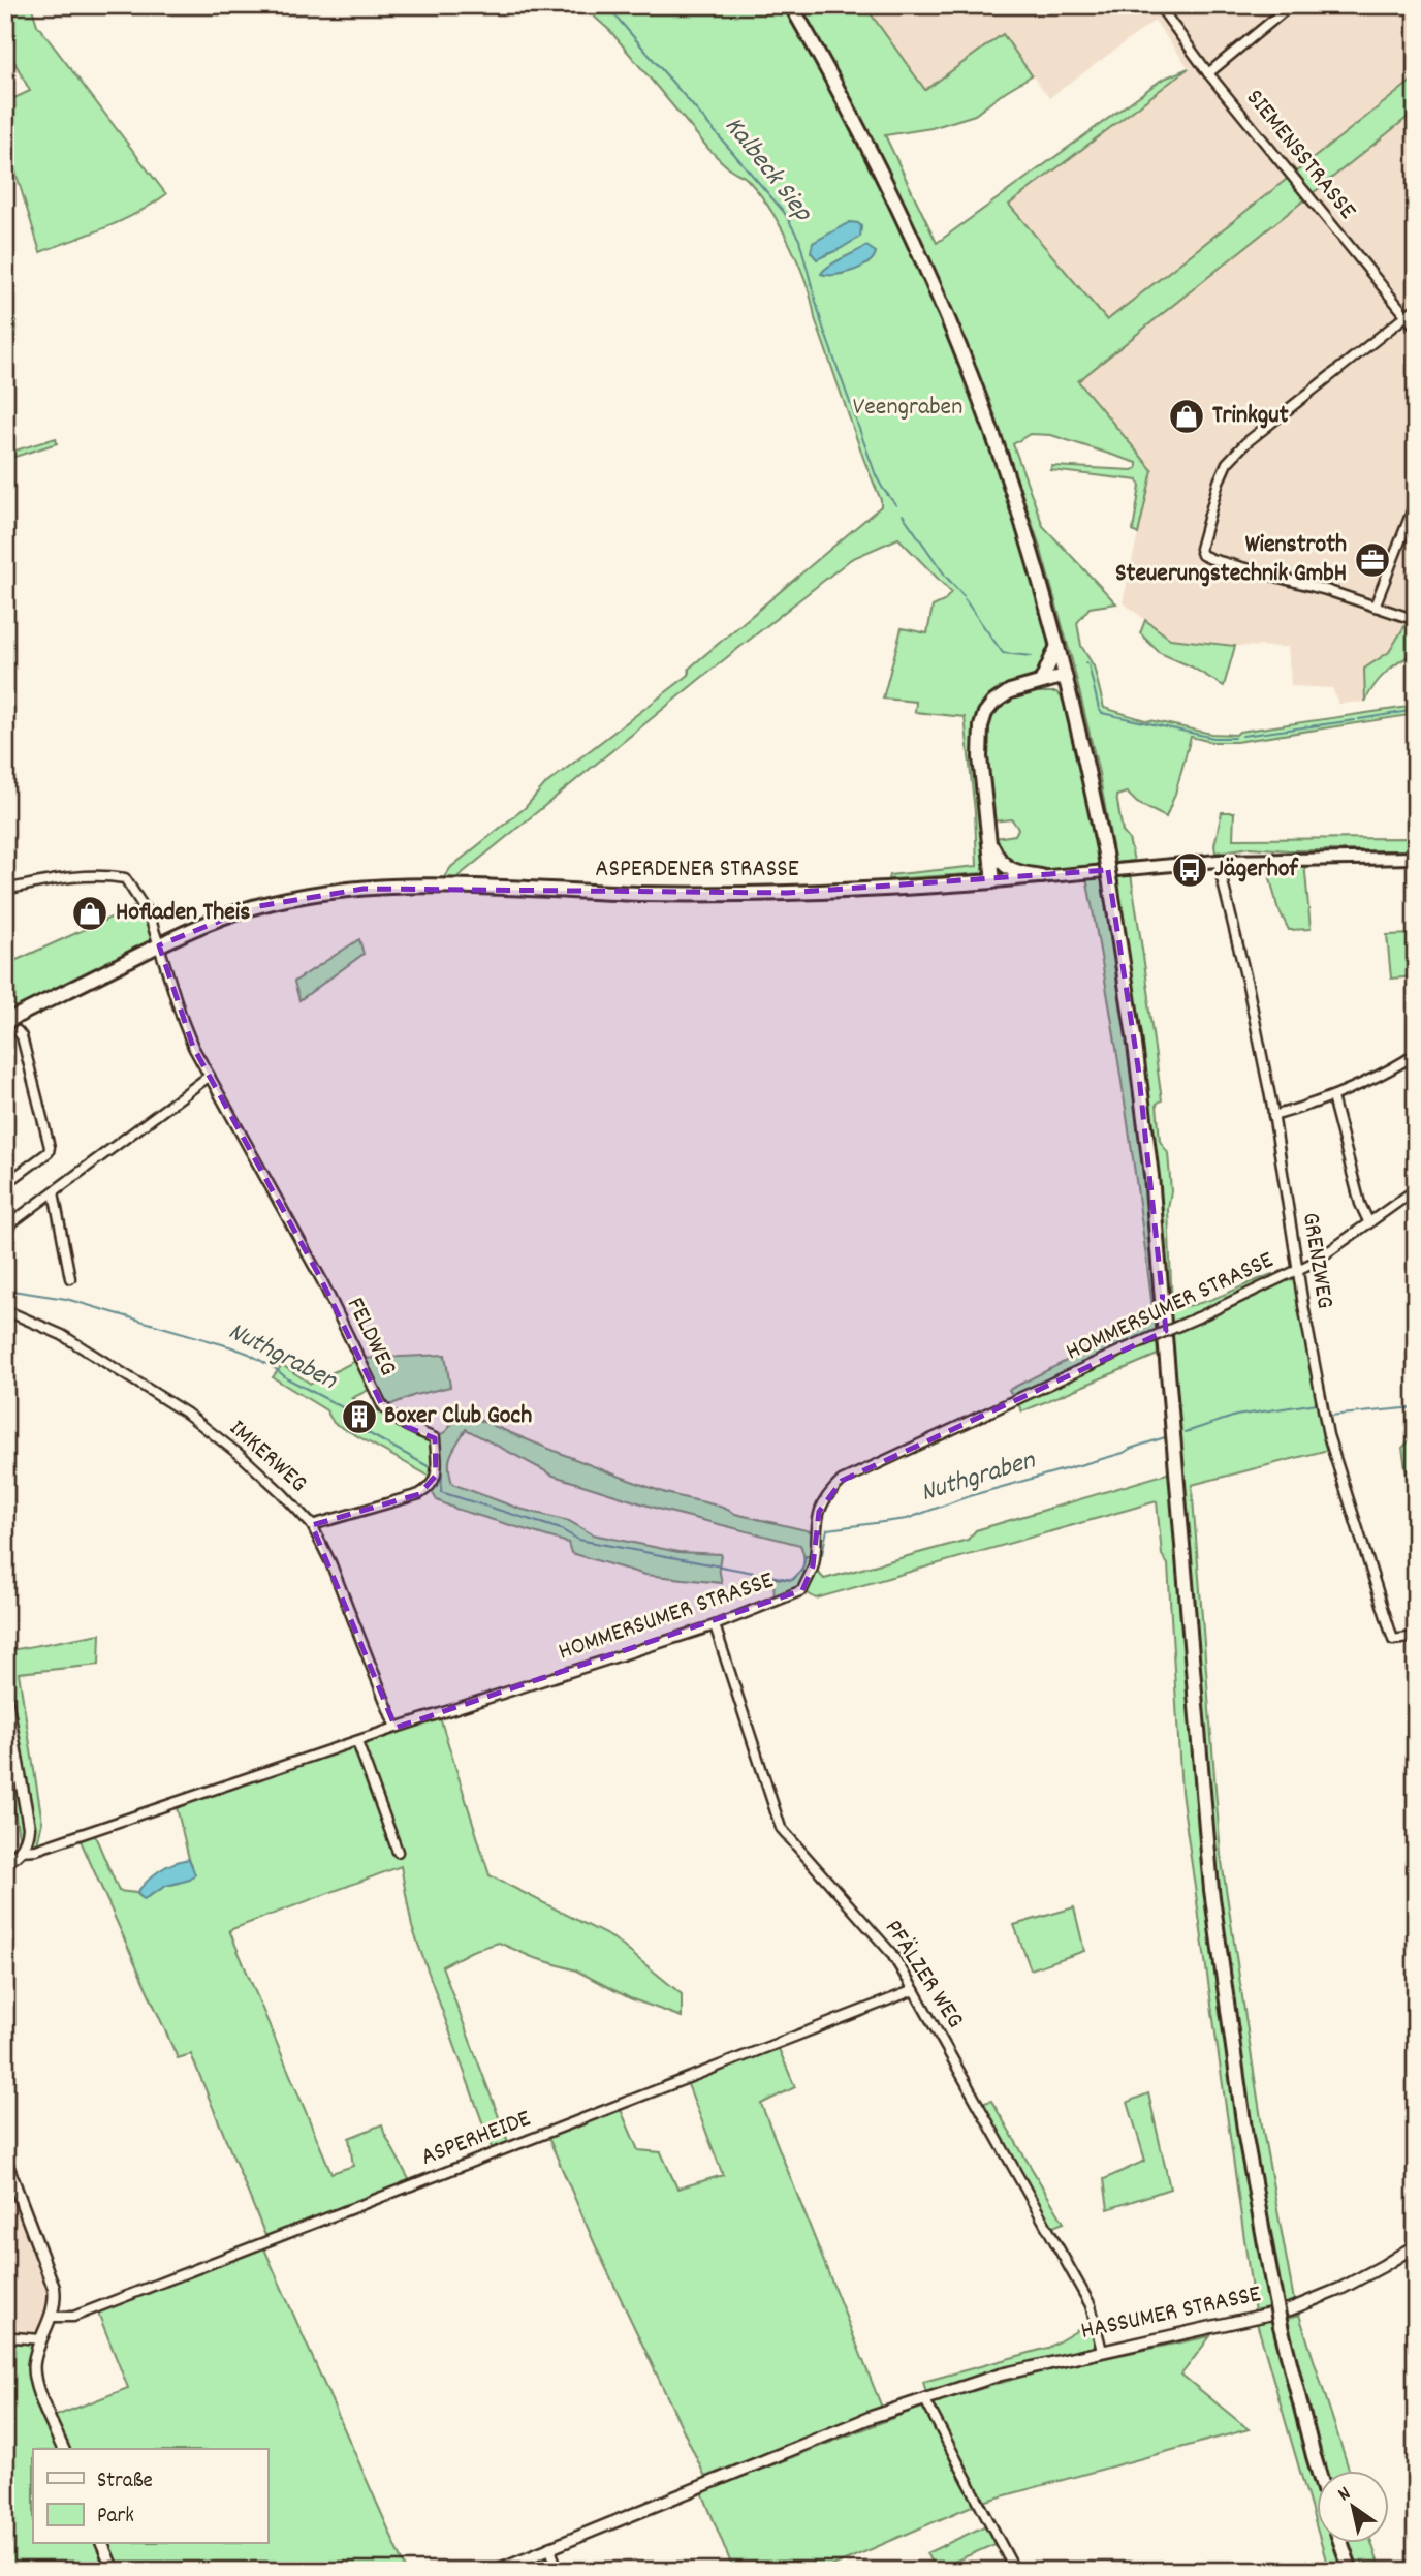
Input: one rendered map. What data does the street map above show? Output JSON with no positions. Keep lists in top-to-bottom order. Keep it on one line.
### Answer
{"streets":{"main road":["ASPERDENER STRASSE"],"street":["SIEMENSSTRASSE","GRENZWEG","HOMMERSUMER STRASSE","FELDWEG","IMKERWEG","PFÄLZER WEG","ASPERHEIDE","HASSUMER STRASSE"]},"crossings":[["ASPERDENER STRASSE","GRENZWEG"],["ASPERDENER STRASSE","FELDWEG"],["GRENZWEG","HOMMERSUMER STRASSE"],["HOMMERSUMER STRASSE","IMKERWEG"],["HOMMERSUMER STRASSE","PFÄLZER WEG"],["FELDWEG","IMKERWEG"],["PFÄLZER WEG","ASPERHEIDE"],["PFÄLZER WEG","HASSUMER STRASSE"]],"water":["Kalbeck Siep","Nuthgraben"],"parks":["Veengraben"],"places":{"shop":["Trinkgut","Hofladen Theis"],"office":["Wienstroth Steuerungstechnik GmbH"],"bus stop":["Jägerhof"],"building":["Boxer Club Goch"]},"legend":["Straße","Park"],"north":"top left"}
